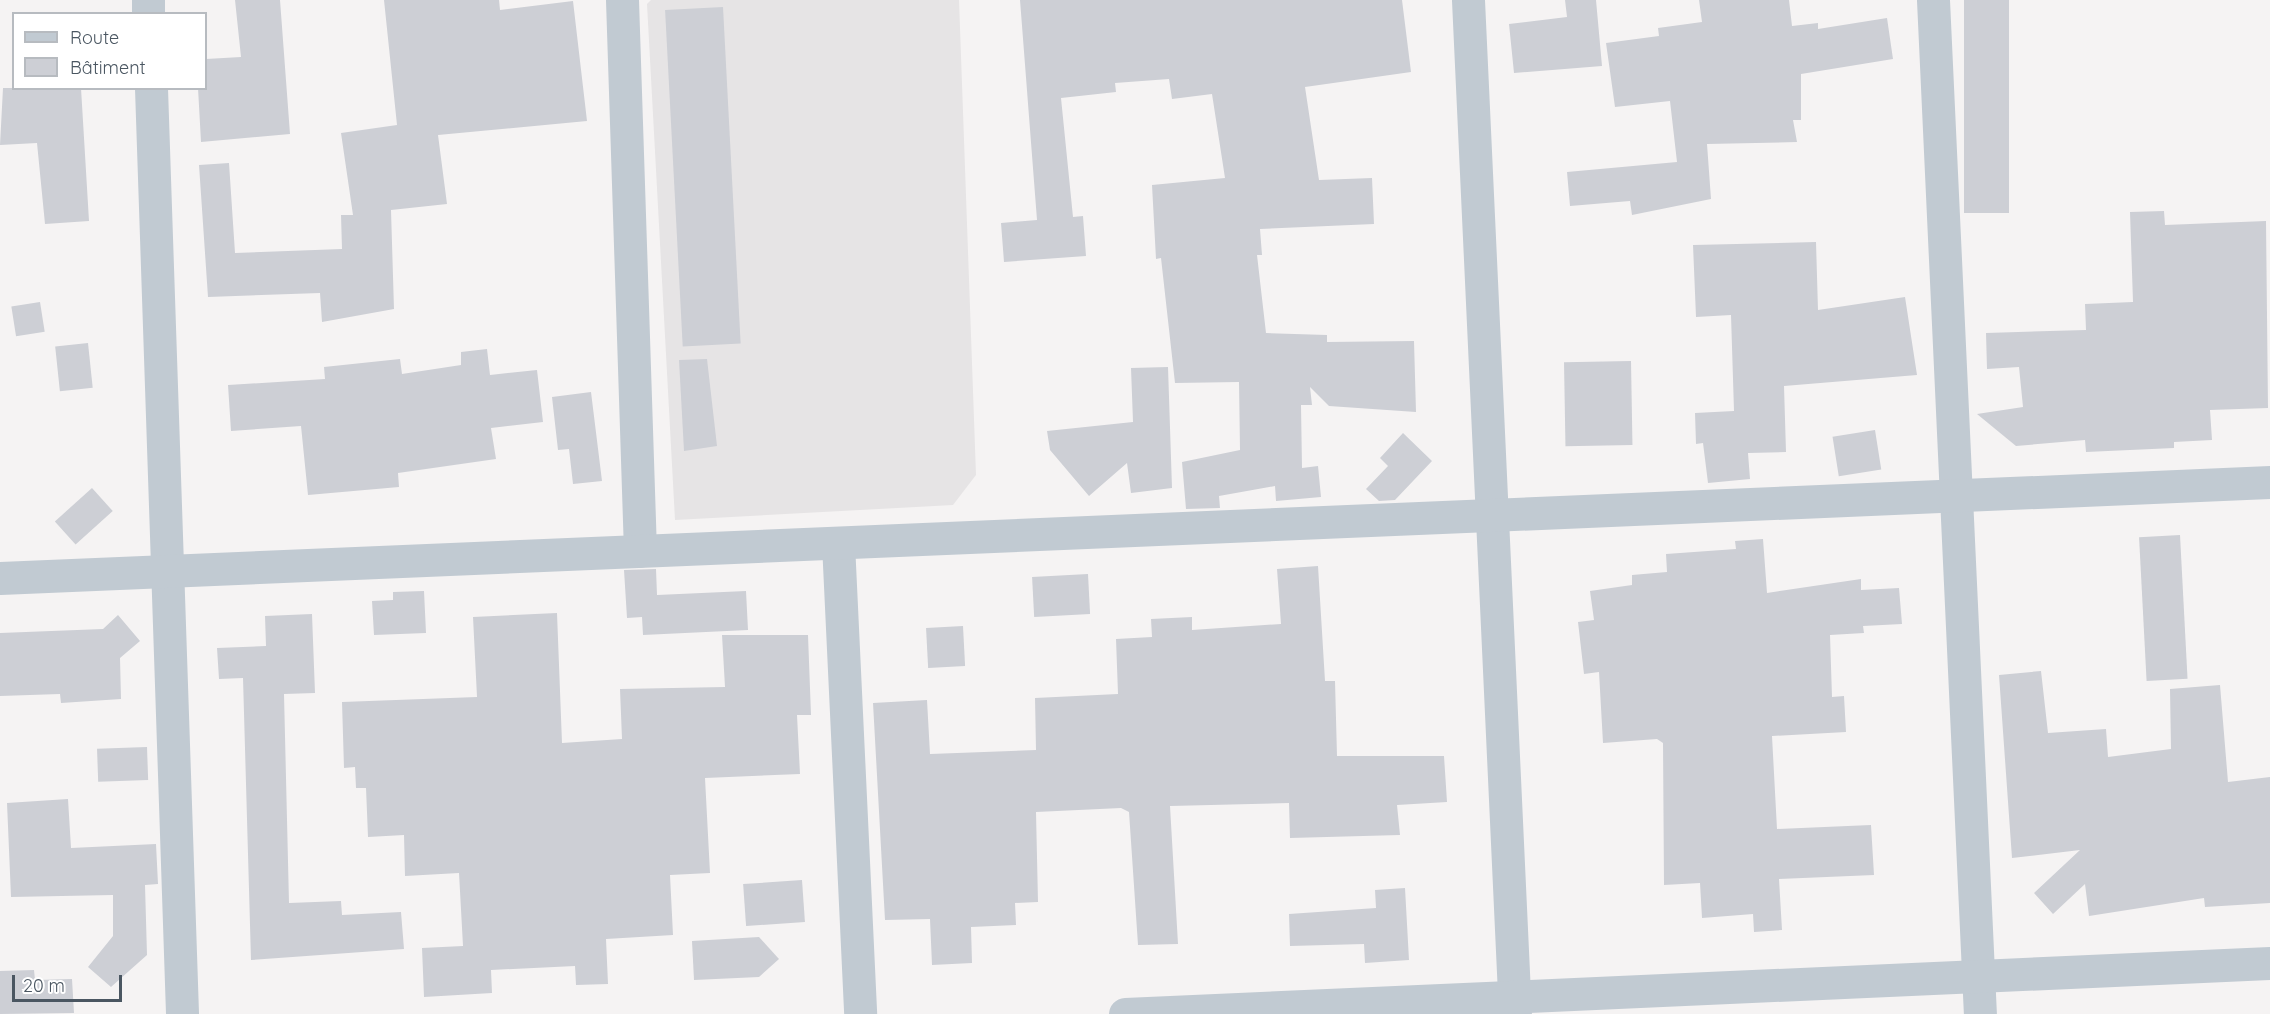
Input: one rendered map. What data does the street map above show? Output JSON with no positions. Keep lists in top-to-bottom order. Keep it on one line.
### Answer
{"legend":["Route","Bâtiment"],"scale_bar":"20 m"}
